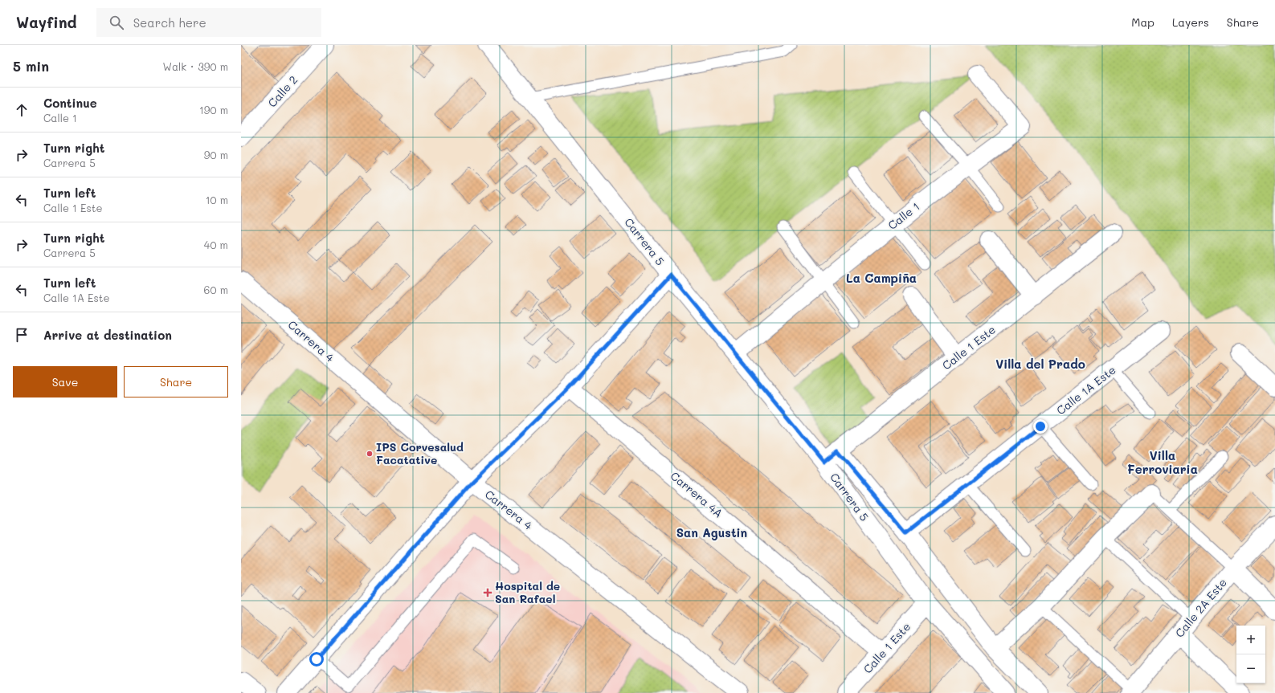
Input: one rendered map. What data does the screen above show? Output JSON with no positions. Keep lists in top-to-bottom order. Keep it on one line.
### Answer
{"streets":{"street":["Calle 2","Calle 1","Carrera 5","Carrera 4","Calle 1 Este","Calle 1A Este","Carrera 4A","Calle 2A Este"]},"crossings":[["Calle 1","Carrera 5"],["Carrera 5","Calle 1 Este"],["Carrera 5","Calle 1A Este"],["Calle 1 Este","Carrera 4A"]],"districts":["La Campiña","Villa del Prado","Villa Ferroviaria","San Agustin"],"places":{"other":["IPS Corvesalud Facatative"],"health":["Hospital de San Rafael"]},"page":{"header":"Wayfind","search":"Search here","nav":["Map","Layers","Share"],"heading":["5 min","Walk · 390 m"],"list":[["Continue","Calle 1","190 m"],["Turn right","Carrera 5","90 m"],["Turn left","Calle 1 Este","10 m"],["Turn right","Carrera 5","40 m"],["Turn left","Calle 1A Este","60 m"],"Arrive at destination"],"buttons":["Save","Share"],"map_buttons":["+","−"]}}
